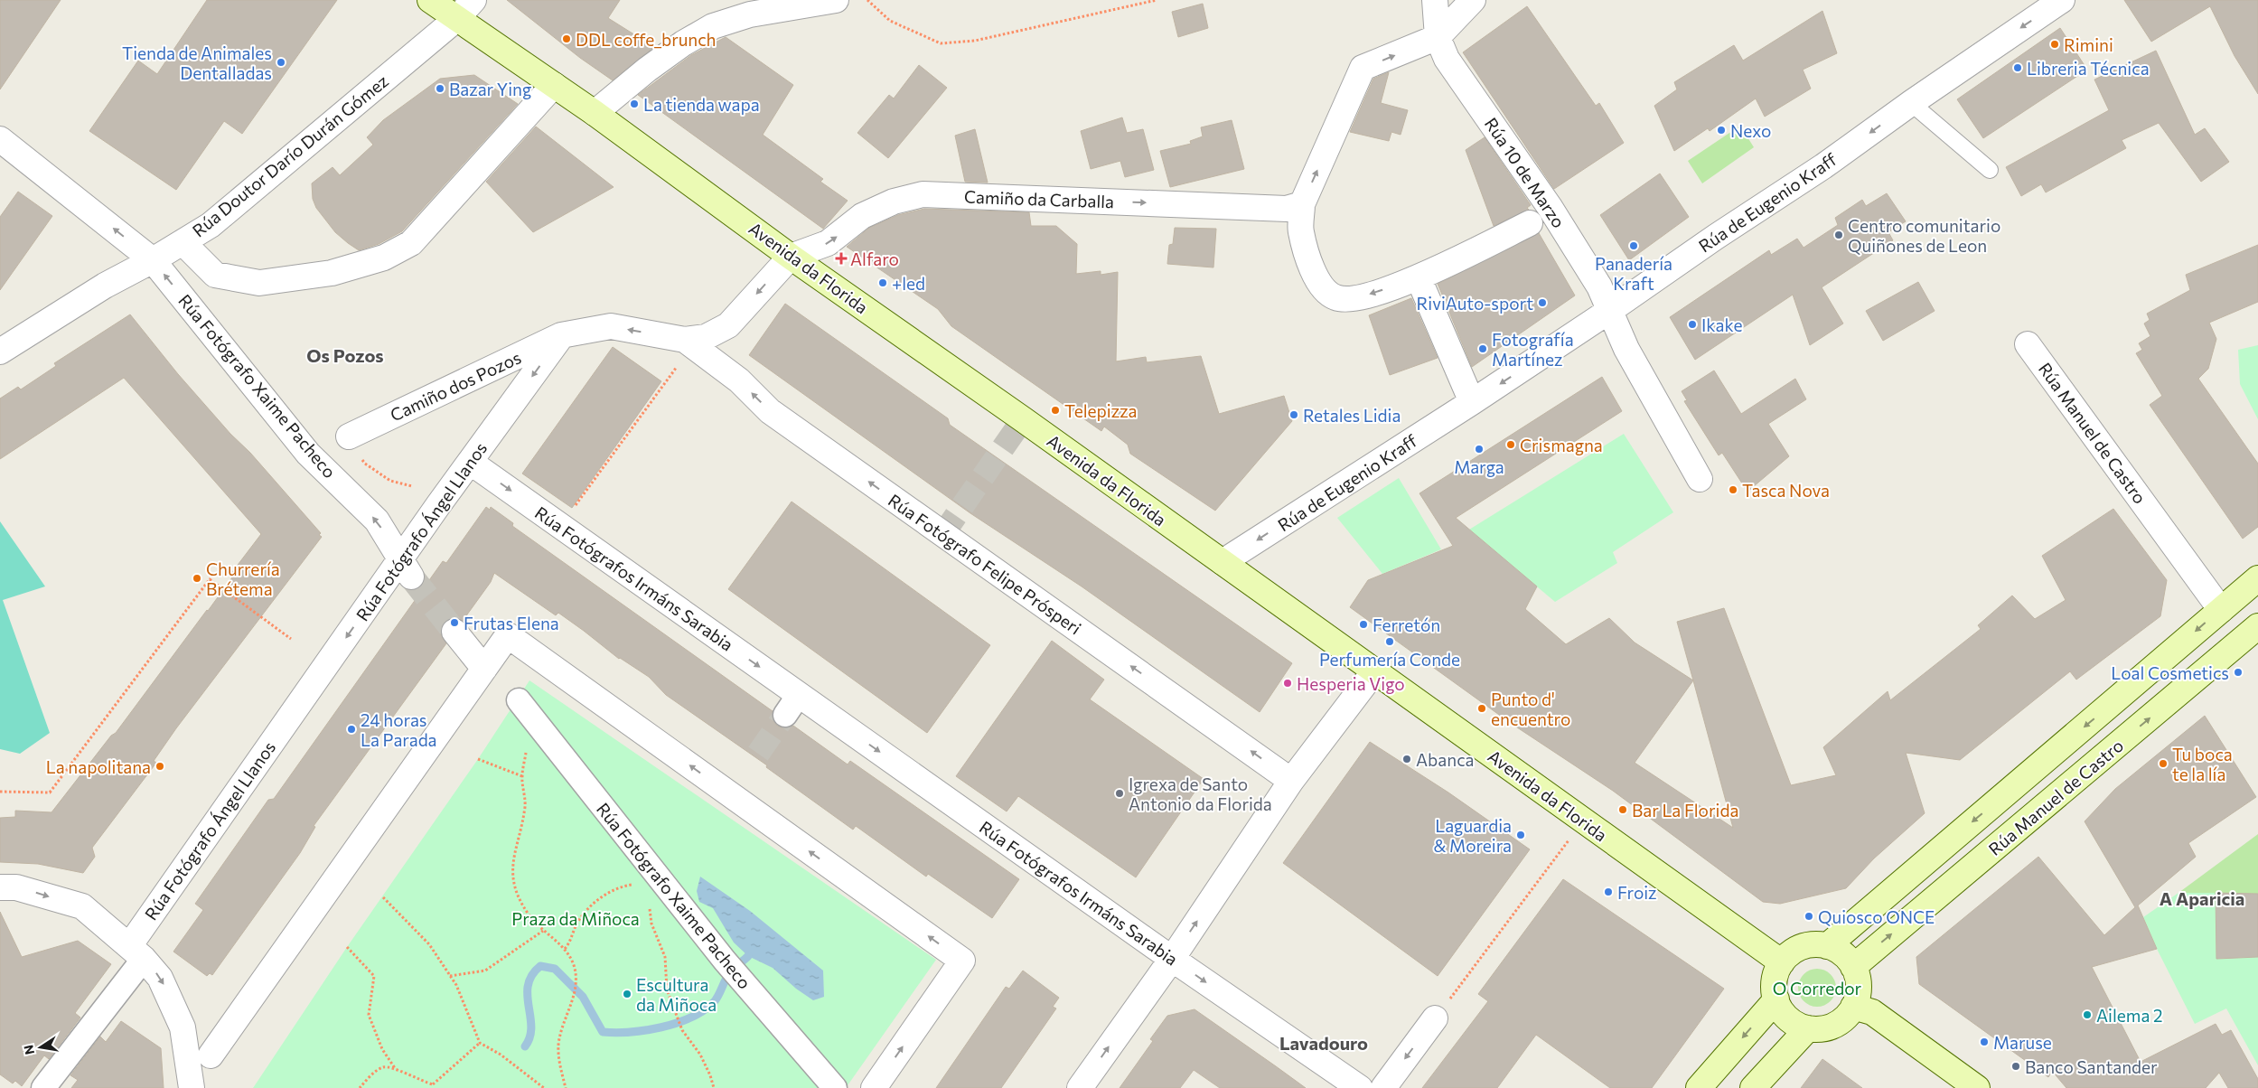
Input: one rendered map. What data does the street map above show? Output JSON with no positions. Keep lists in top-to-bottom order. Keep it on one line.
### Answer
{"streets":{"main road":["Avenida da Florida","Rúa Manuel de Castro"],"street":["Rúa Doutor Darío Durán Gómez","Rúa 10 de Marzo","Camiño da Carballa","Rúa de Eugenio Kraff","Rúa Fotógrafo Xaime Pacheco","Camiño dos Pozos","Rúa Fotógrafo Ángel Llanos","Rúa Fotógrafo Felipe Prósperi","Rúa Fotógrafos Irmáns Sarabia"]},"crossings":[["Rúa Doutor Darío Durán Gómez","Avenida da Florida"],["Rúa Doutor Darío Durán Gómez","Rúa Fotógrafo Xaime Pacheco"],["Rúa 10 de Marzo","Rúa de Eugenio Kraff"],["Camiño da Carballa","Avenida da Florida"],["Rúa de Eugenio Kraff","Avenida da Florida"],["Avenida da Florida","Rúa Manuel de Castro"],["Rúa Fotógrafo Xaime Pacheco","Rúa Fotógrafo Ángel Llanos"],["Camiño dos Pozos","Rúa Fotógrafo Ángel Llanos"],["Rúa Fotógrafo Ángel Llanos","Rúa Fotógrafos Irmáns Sarabia"]],"one_way":["Camiño da Carballa","Rúa de Eugenio Kraff","Rúa Fotógrafo Xaime Pacheco","Rúa Fotógrafo Felipe Prósperi","Rúa Fotógrafos Irmáns Sarabia"],"districts":["Os Pozos","A Aparicia","Lavadouro"],"parks":["Praza da Miñoca","O Corredor"],"places":{"other":["DDL coffe_brunch","Rimini","Tienda de Animales Dentalladas","Libreria Técnica","Bazar Ying","La tienda wapa","Nexo","Centro comunitario Quiñones de Leon","Panadería Kraft","+led","RiviAuto-sport","Ikake","Fotografía Martínez","Telepizza","Retales Lidia","Crismagna","Marga","Tasca Nova","Churrería Brétema","Frutas Elena","Ferretón","Perfumería Conde","Loal Cosmetics","Hesperia Vigo","Punto d' encuentro","24 horas La Parada","Abanca","Tu boca te la lía","La napolitana","Igrexa de Santo Antonio da Florida","Bar La Florida","Laguardia & Moreira","Froiz","Quiosco ONCE","Escultura da Miñoca","Ailema 2","Maruse","Banco Santander"],"health":["Alfaro"]},"north":"left"}
